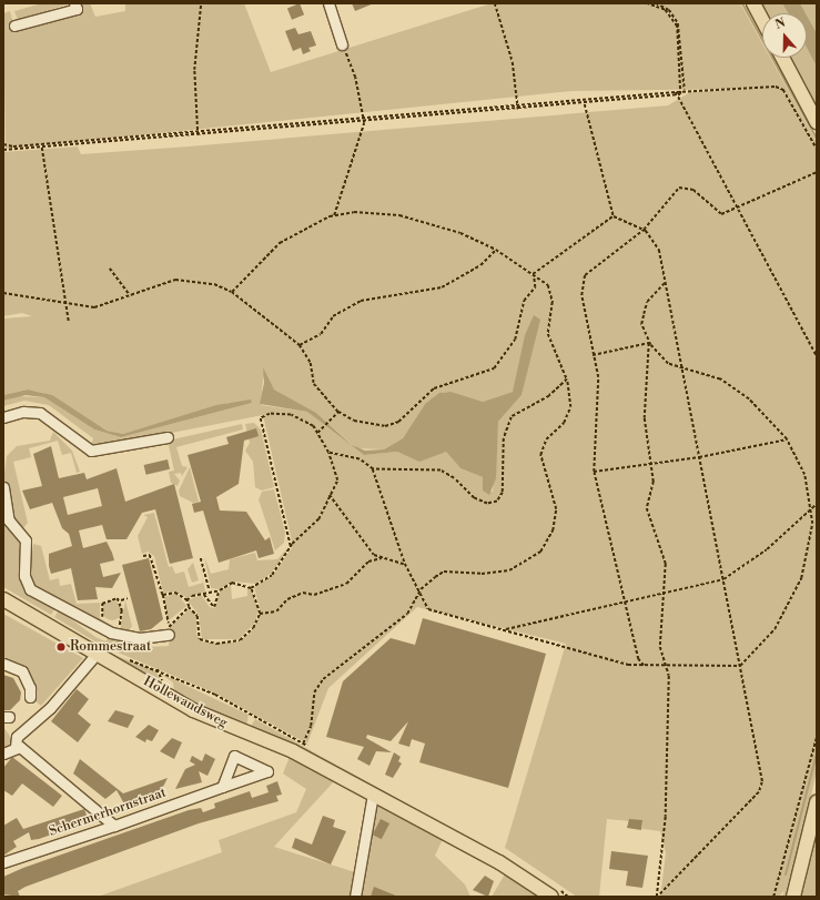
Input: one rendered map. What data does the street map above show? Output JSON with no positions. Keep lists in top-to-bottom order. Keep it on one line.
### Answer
{"streets":{"main road":["Hollewandsweg"],"street":["Schermerhornstraat"]},"places":["Rommestraat"],"north":"top"}
